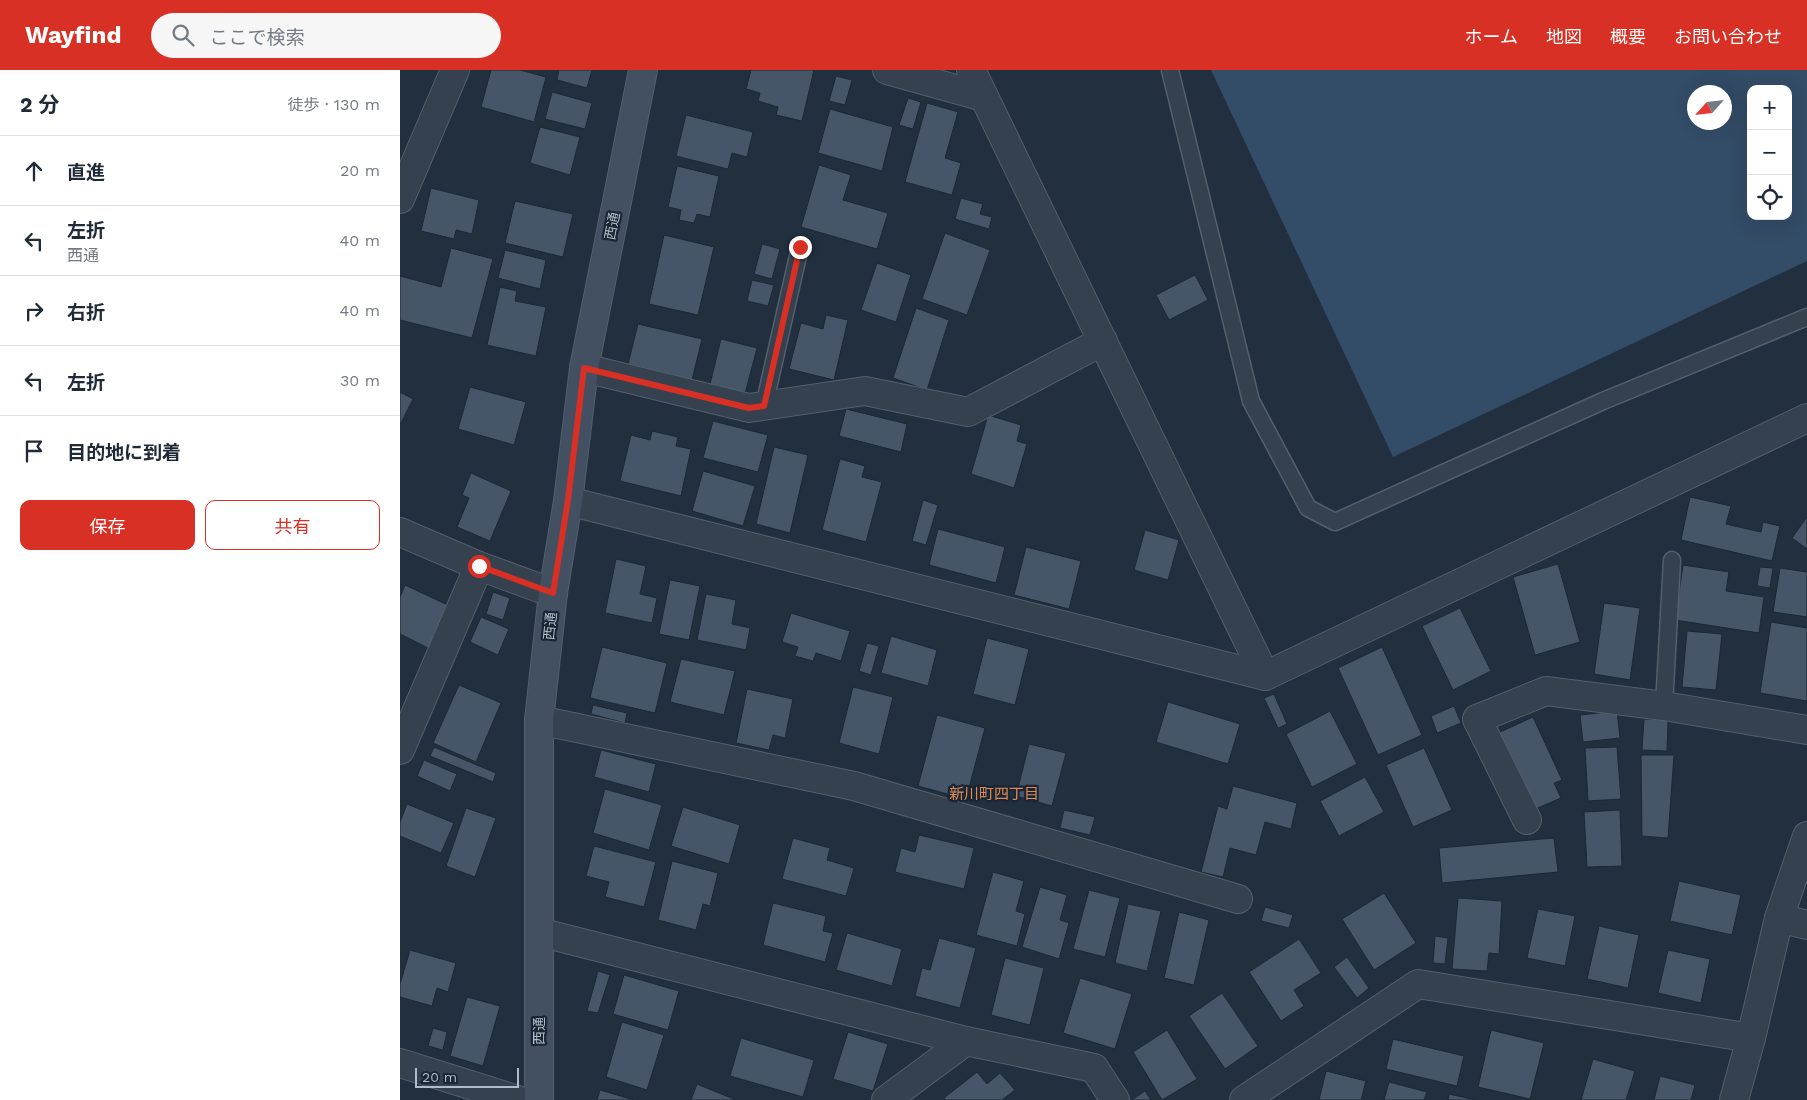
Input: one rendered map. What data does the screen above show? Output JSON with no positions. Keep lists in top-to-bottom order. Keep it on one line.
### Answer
{"streets":{"street":["西通"]},"districts":["新川町四丁目"],"scale_bar":"20 m","north":"bottom left","page":{"header":"Wayfind","search":"ここで検索","nav":["ホーム","地図","概要","お問い合わせ"],"heading":["2 分","徒歩 · 130 m"],"map_buttons":["+","−"],"list":[["直進","20 m"],["左折","西通","40 m"],["右折","40 m"],["左折","30 m"],"目的地に到着"],"buttons":["保存","共有"],"scale":"20 m"}}
